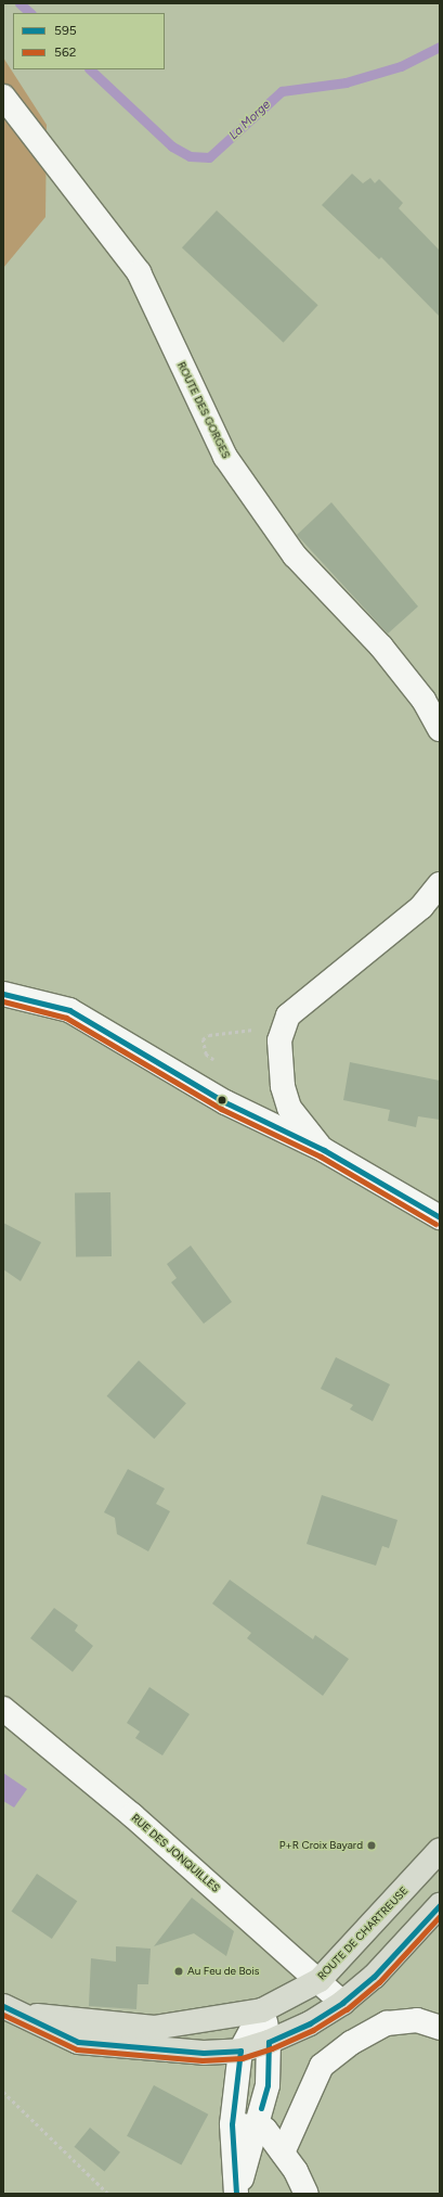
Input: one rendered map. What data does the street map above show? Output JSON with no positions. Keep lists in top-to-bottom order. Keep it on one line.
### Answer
{"streets":{"main road":["ROUTE DE CHARTREUSE"],"street":["ROUTE DES GORGES","RUE DES JONQUILLES"]},"crossings":[["RUE DES JONQUILLES","ROUTE DE CHARTREUSE"]],"water":["La Morge"],"places":["P+R Croix Bayard","Au Feu de Bois"],"lines":["transit line 595","transit line 562"],"legend":["595","562"]}
